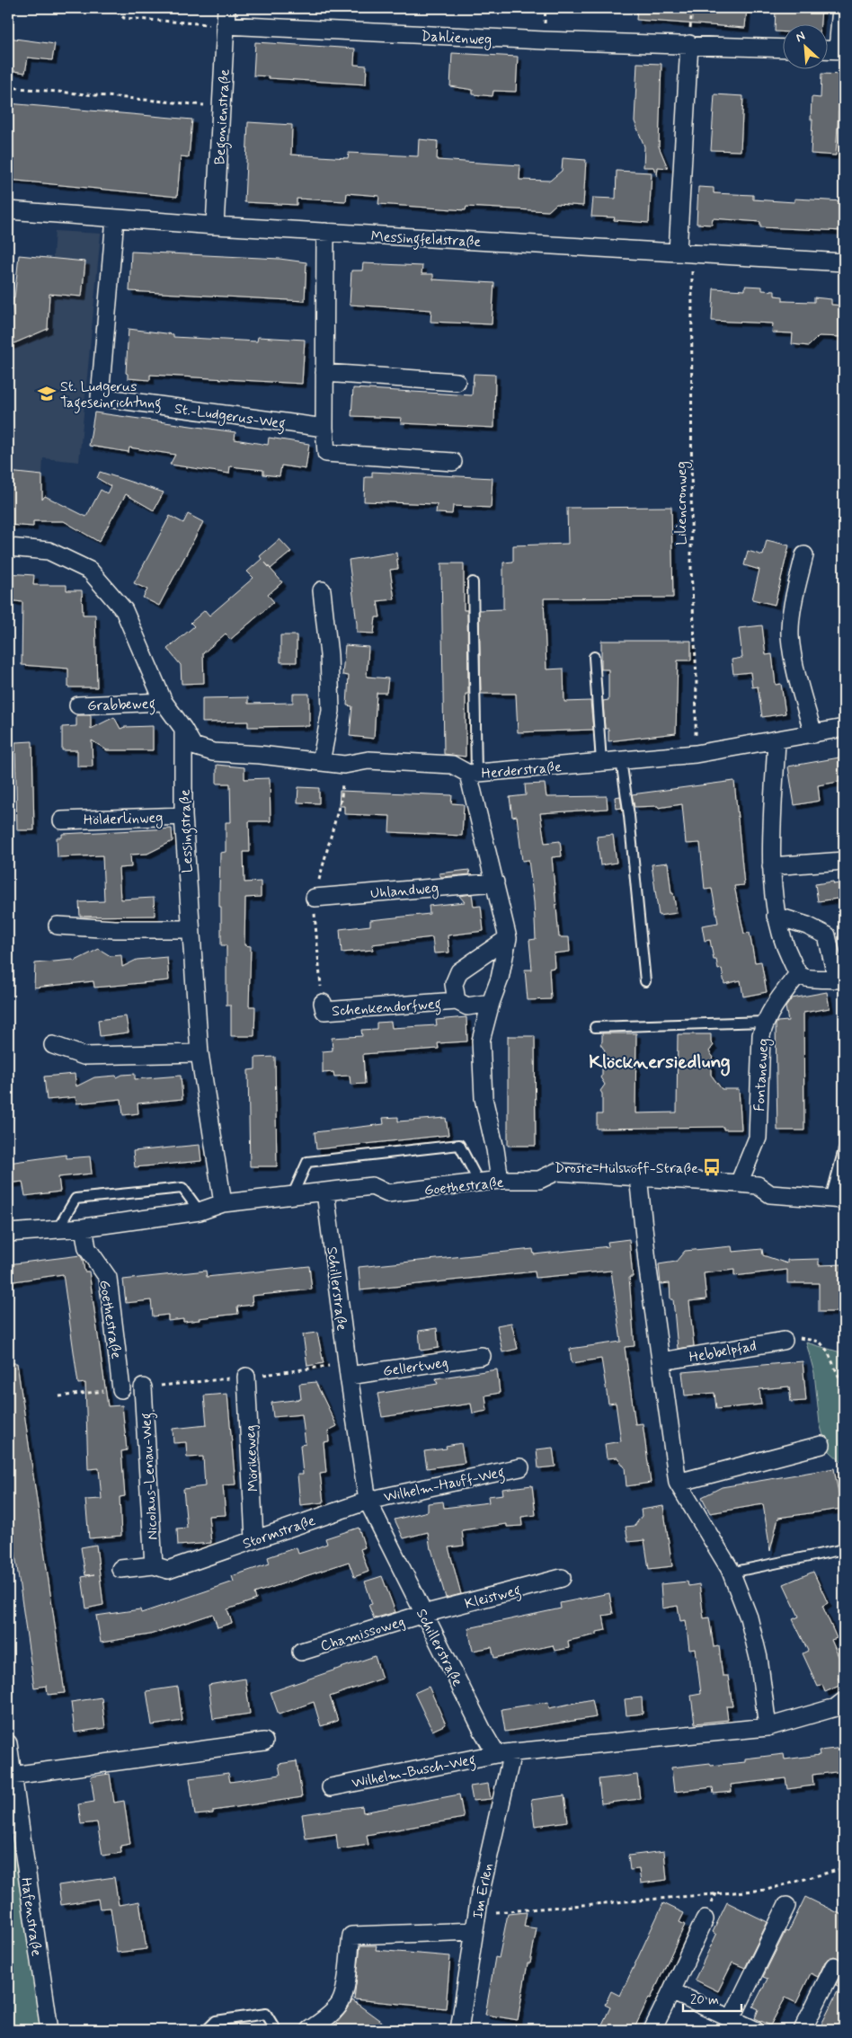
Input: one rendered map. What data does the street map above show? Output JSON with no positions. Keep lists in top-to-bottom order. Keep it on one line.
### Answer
{"streets":{"street":["Dahlienweg","Begonienstraße","Messingfeldstraße","St.-Ludgerus-Weg","Grabbeweg","Herderstraße","Hölderlinweg","Lessingstraße","Uhlandweg","Schenkendorfweg","Fontaneweg","Goethestraße","Schillerstraße","Hebbelpfad","Gellertweg","Mörikeweg","Nicolaus-Lenau-Weg","Wilhelm-Hauff-Weg","Stormstraße","Kleistweg","Chamissoweg","Wilhelm-Busch-Weg","Im Erlen","Hafenstraße"],"path":["Liliencronweg"]},"crossings":[["Dahlienweg","Begonienstraße"],["Begonienstraße","Messingfeldstraße"],["Messingfeldstraße","St.-Ludgerus-Weg"],["Messingfeldstraße","Liliencronweg"],["Liliencronweg","Herderstraße"],["Herderstraße","Lessingstraße"],["Hölderlinweg","Lessingstraße"],["Lessingstraße","Goethestraße"],["Fontaneweg","Goethestraße"],["Goethestraße","Schillerstraße"],["Schillerstraße","Gellertweg"],["Schillerstraße","Wilhelm-Hauff-Weg"],["Schillerstraße","Stormstraße"],["Schillerstraße","Kleistweg"],["Schillerstraße","Chamissoweg"],["Schillerstraße","Wilhelm-Busch-Weg"],["Schillerstraße","Im Erlen"],["Mörikeweg","Stormstraße"],["Nicolaus-Lenau-Weg","Stormstraße"],["Wilhelm-Hauff-Weg","Stormstraße"],["Kleistweg","Chamissoweg"],["Wilhelm-Busch-Weg","Im Erlen"]],"districts":["Klöcknersiedlung"],"places":{"school or university":["St. Ludgerus Tageseinrichtung"],"bus stop":["Droste-Hülshoff-Straße"]},"scale_bar":"20 m","north":"top left"}
